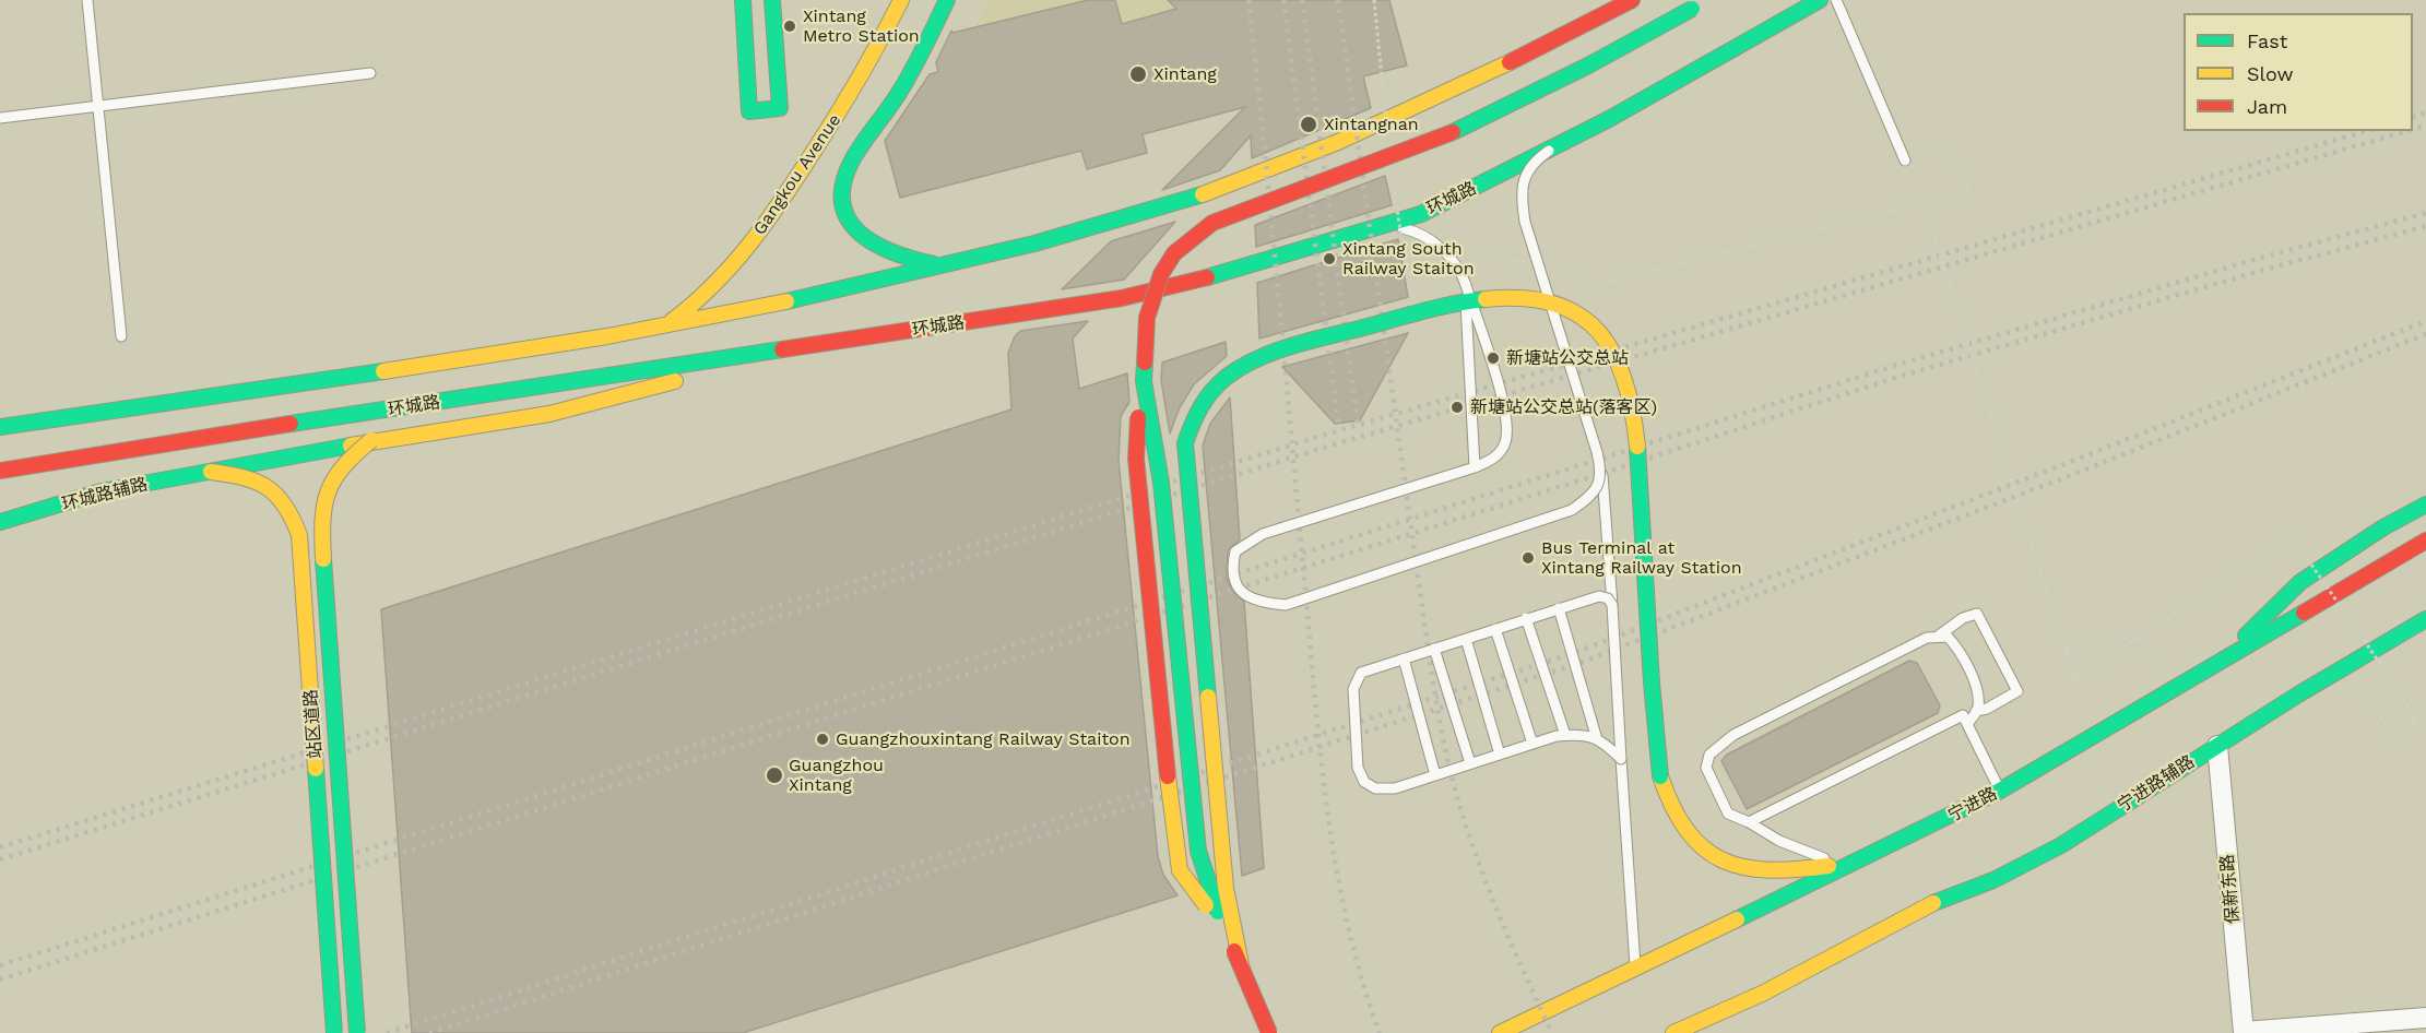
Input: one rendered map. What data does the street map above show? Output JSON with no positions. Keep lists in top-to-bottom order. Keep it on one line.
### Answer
{"streets":{"street":["Gangkou Avenue","环城路","环城路辅路","站区道路","宁进路辅路","宁进路","保新东路"]},"crossings":[["环城路","环城路辅路"],["环城路辅路","站区道路"],["宁进路辅路","保新东路"]],"places":["Xintang Metro Station","Xintang","Xintangnan","Xintang South Railway Staiton","新塘站公交总站","新塘站公交总站(落客区)","Bus Terminal at Xintang Railway Station","Guangzhouxintang Railway Staiton","Guangzhou Xintang"],"legend":["Fast","Slow","Jam"]}
